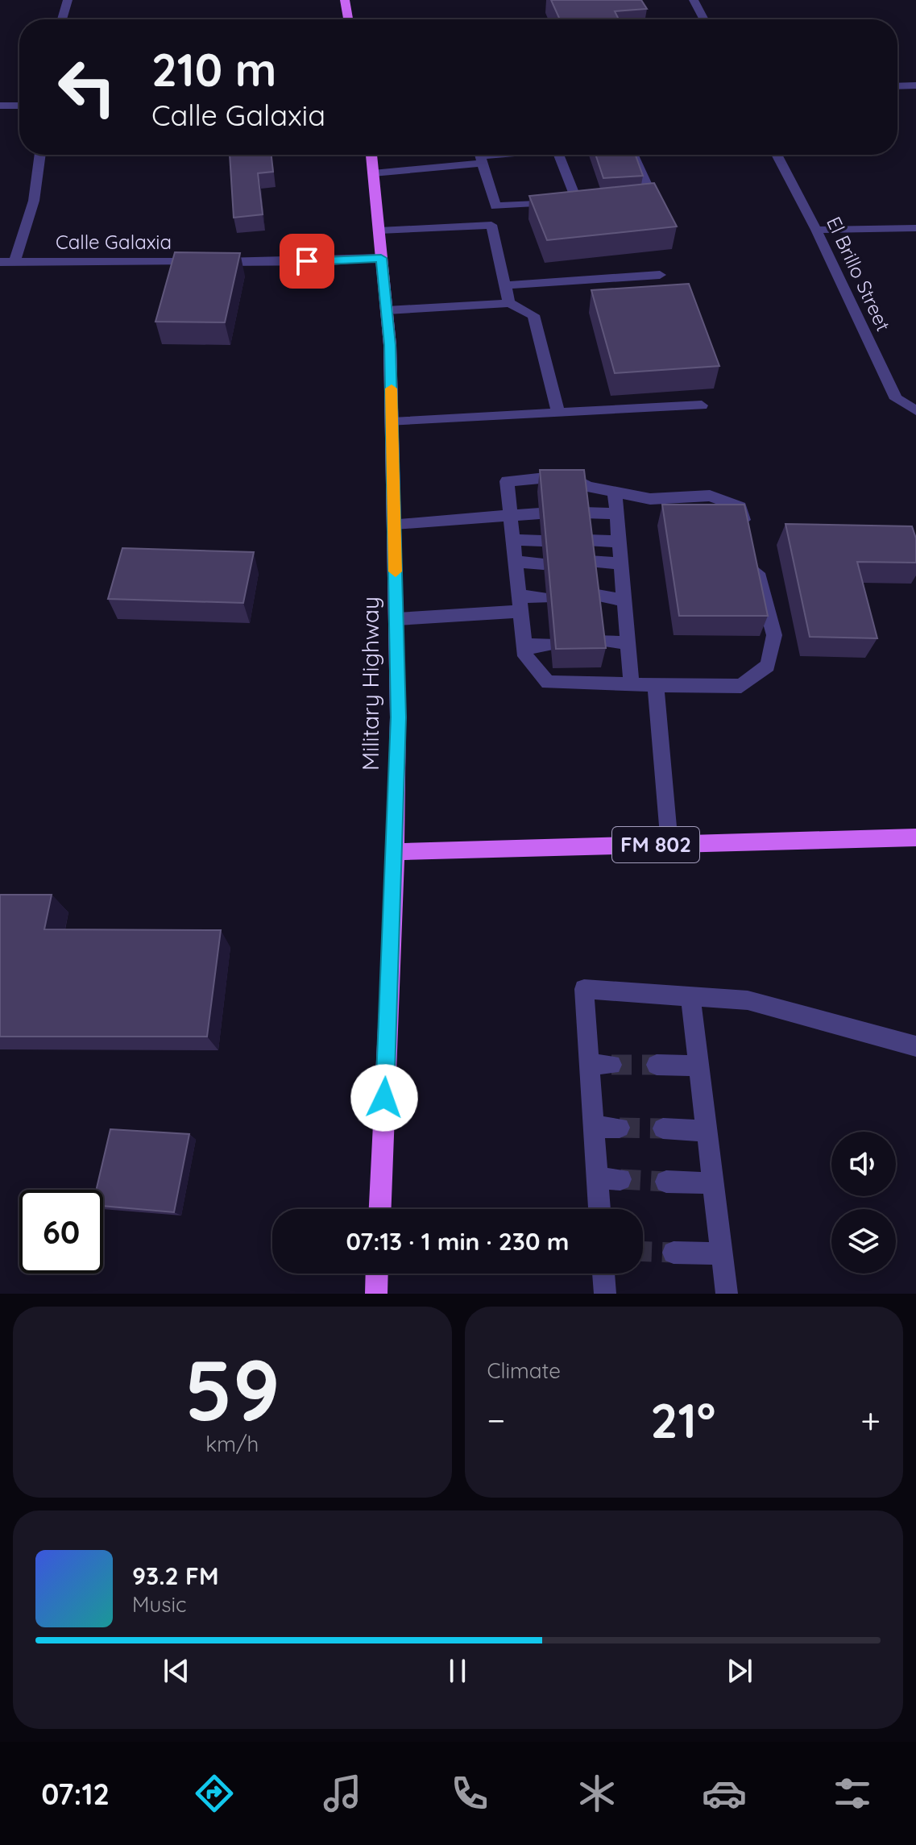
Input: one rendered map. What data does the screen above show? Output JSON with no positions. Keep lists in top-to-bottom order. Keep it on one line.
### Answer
{"streets":{"main road":["Military Highway","FM 802"],"street":["Calle Galaxia","El Brillo Street"]},"crossings":[["Calle Galaxia","Military Highway"],["Military Highway","FM 802"]],"page":{"turn":["210 m","Calle Galaxia"],"limit":"60","trip":"07:13 · 1 min · 230 m","tile":[["59","km/h"],"Climate"],"heat":["−","21°","+"],"song":["93.2 FM","Music"],"tabs":"07:12"}}
